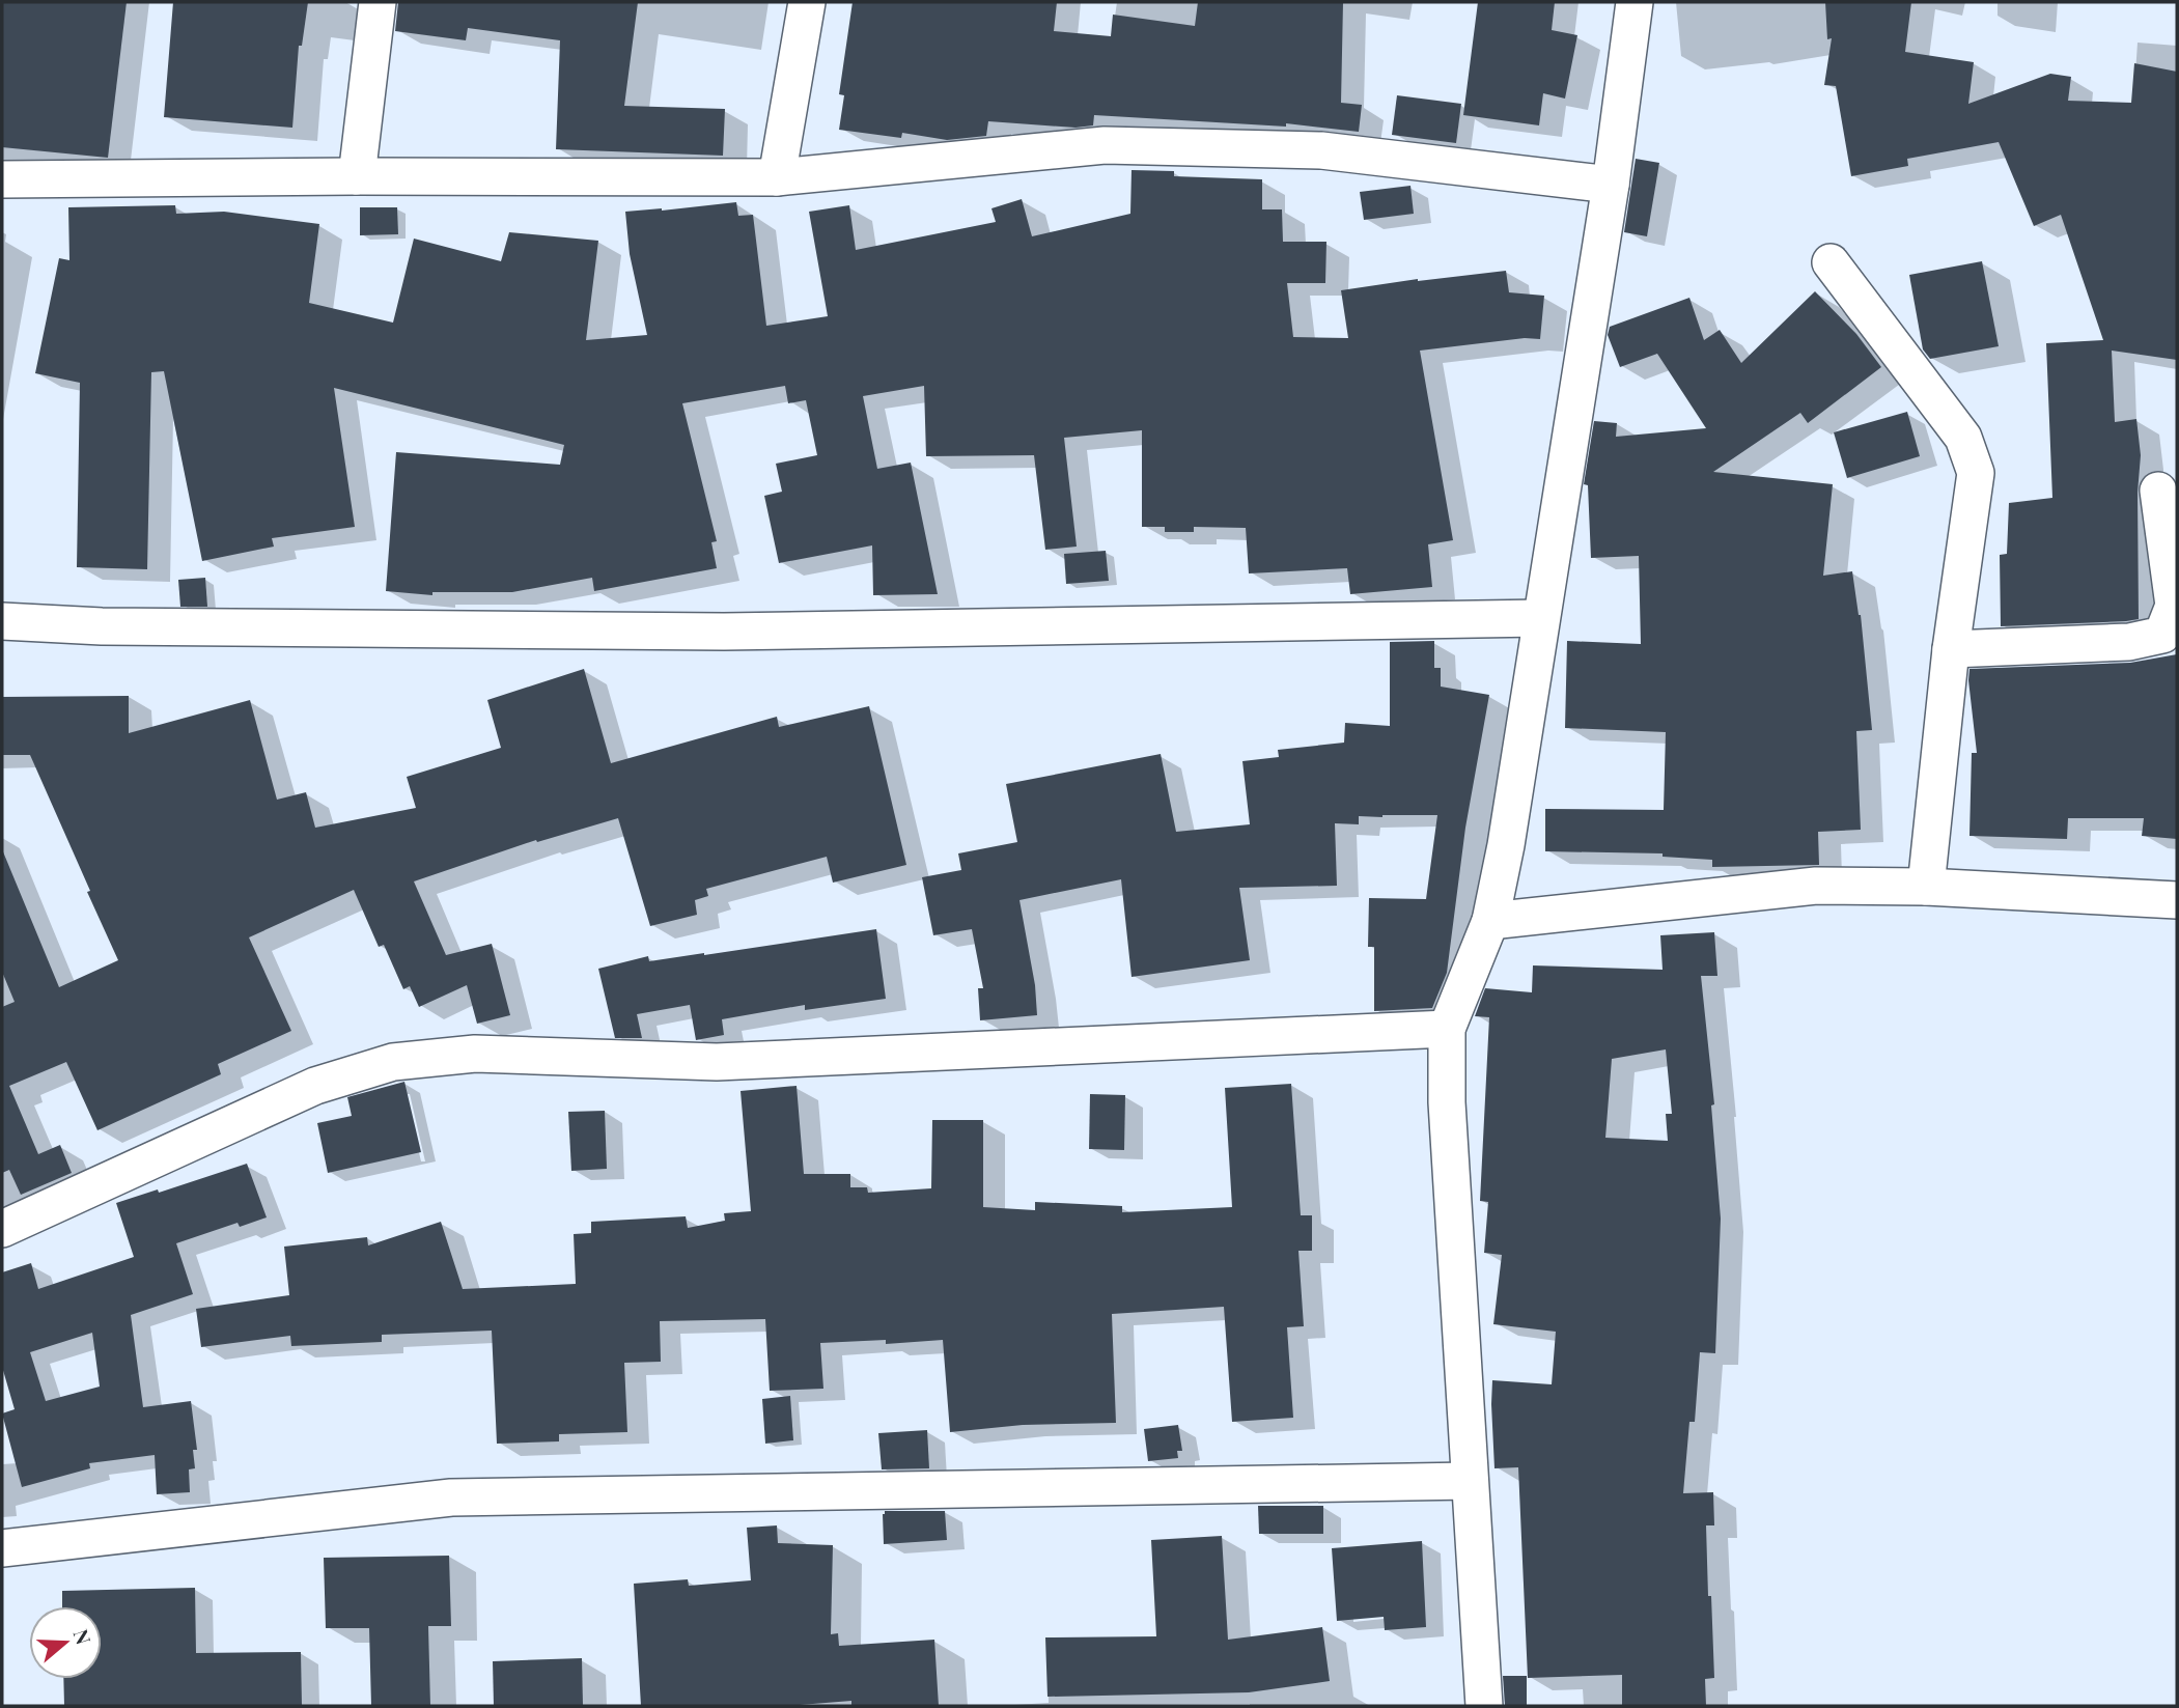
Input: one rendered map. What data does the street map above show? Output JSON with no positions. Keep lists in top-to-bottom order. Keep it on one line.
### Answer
{"north":"right"}
